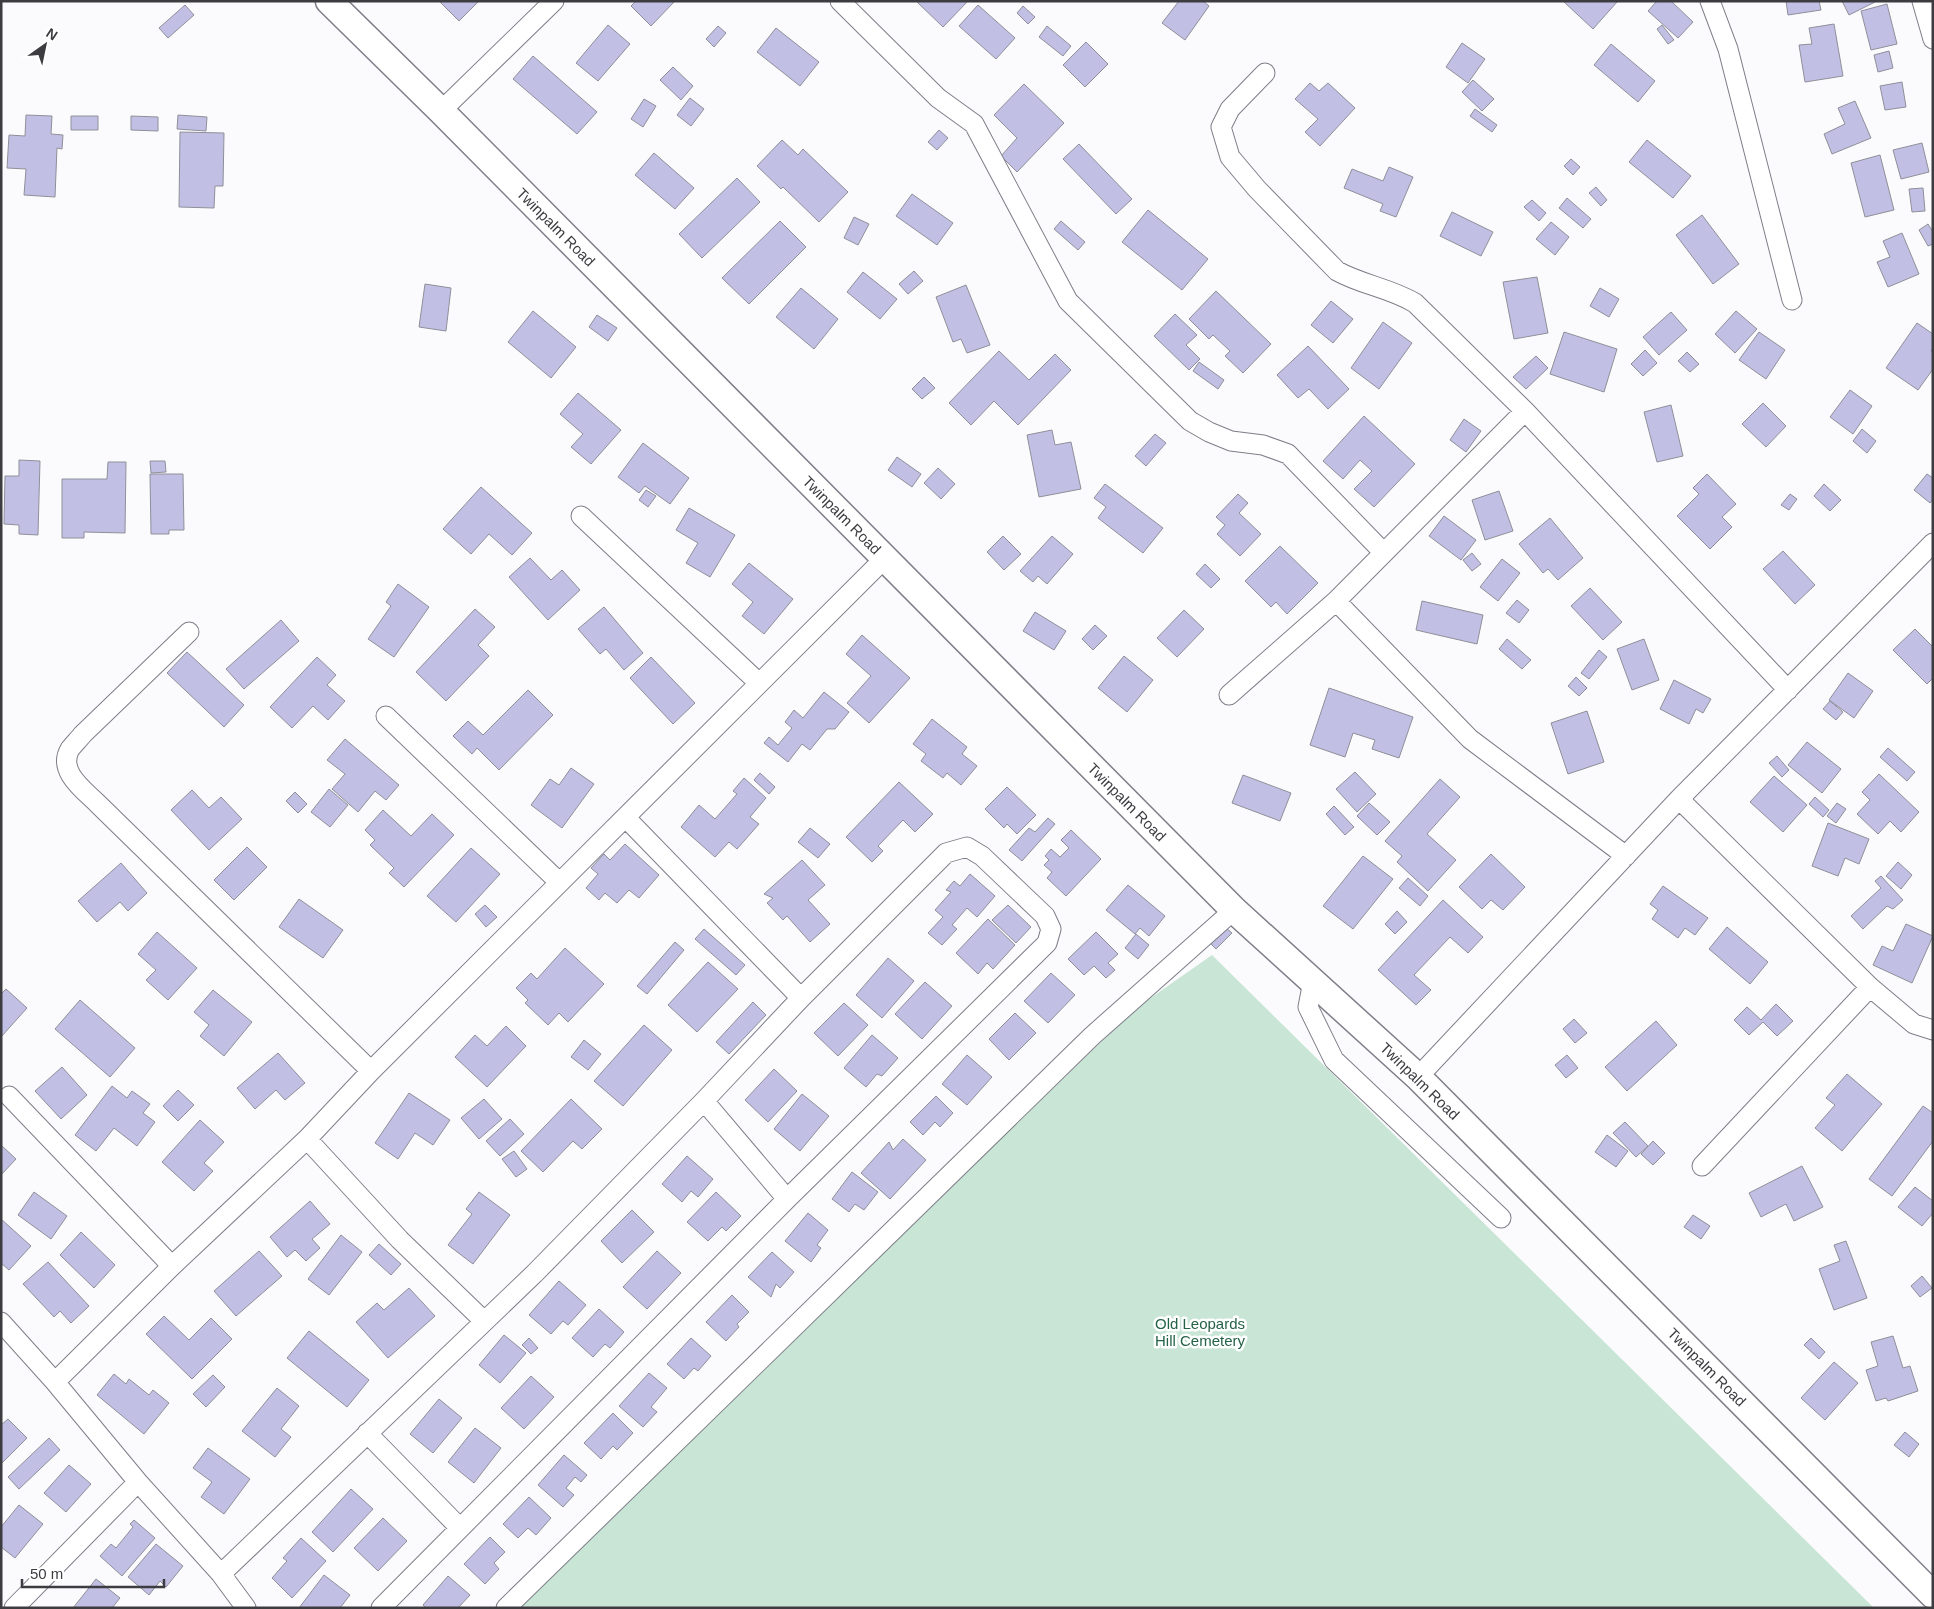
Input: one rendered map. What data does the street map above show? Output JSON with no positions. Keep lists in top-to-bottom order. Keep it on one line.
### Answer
{"streets":{"main road":["Twinpalm Road"]},"parks":["Old Leopards Hill Cemetery"],"scale_bar":"50 m","north":"top right"}
